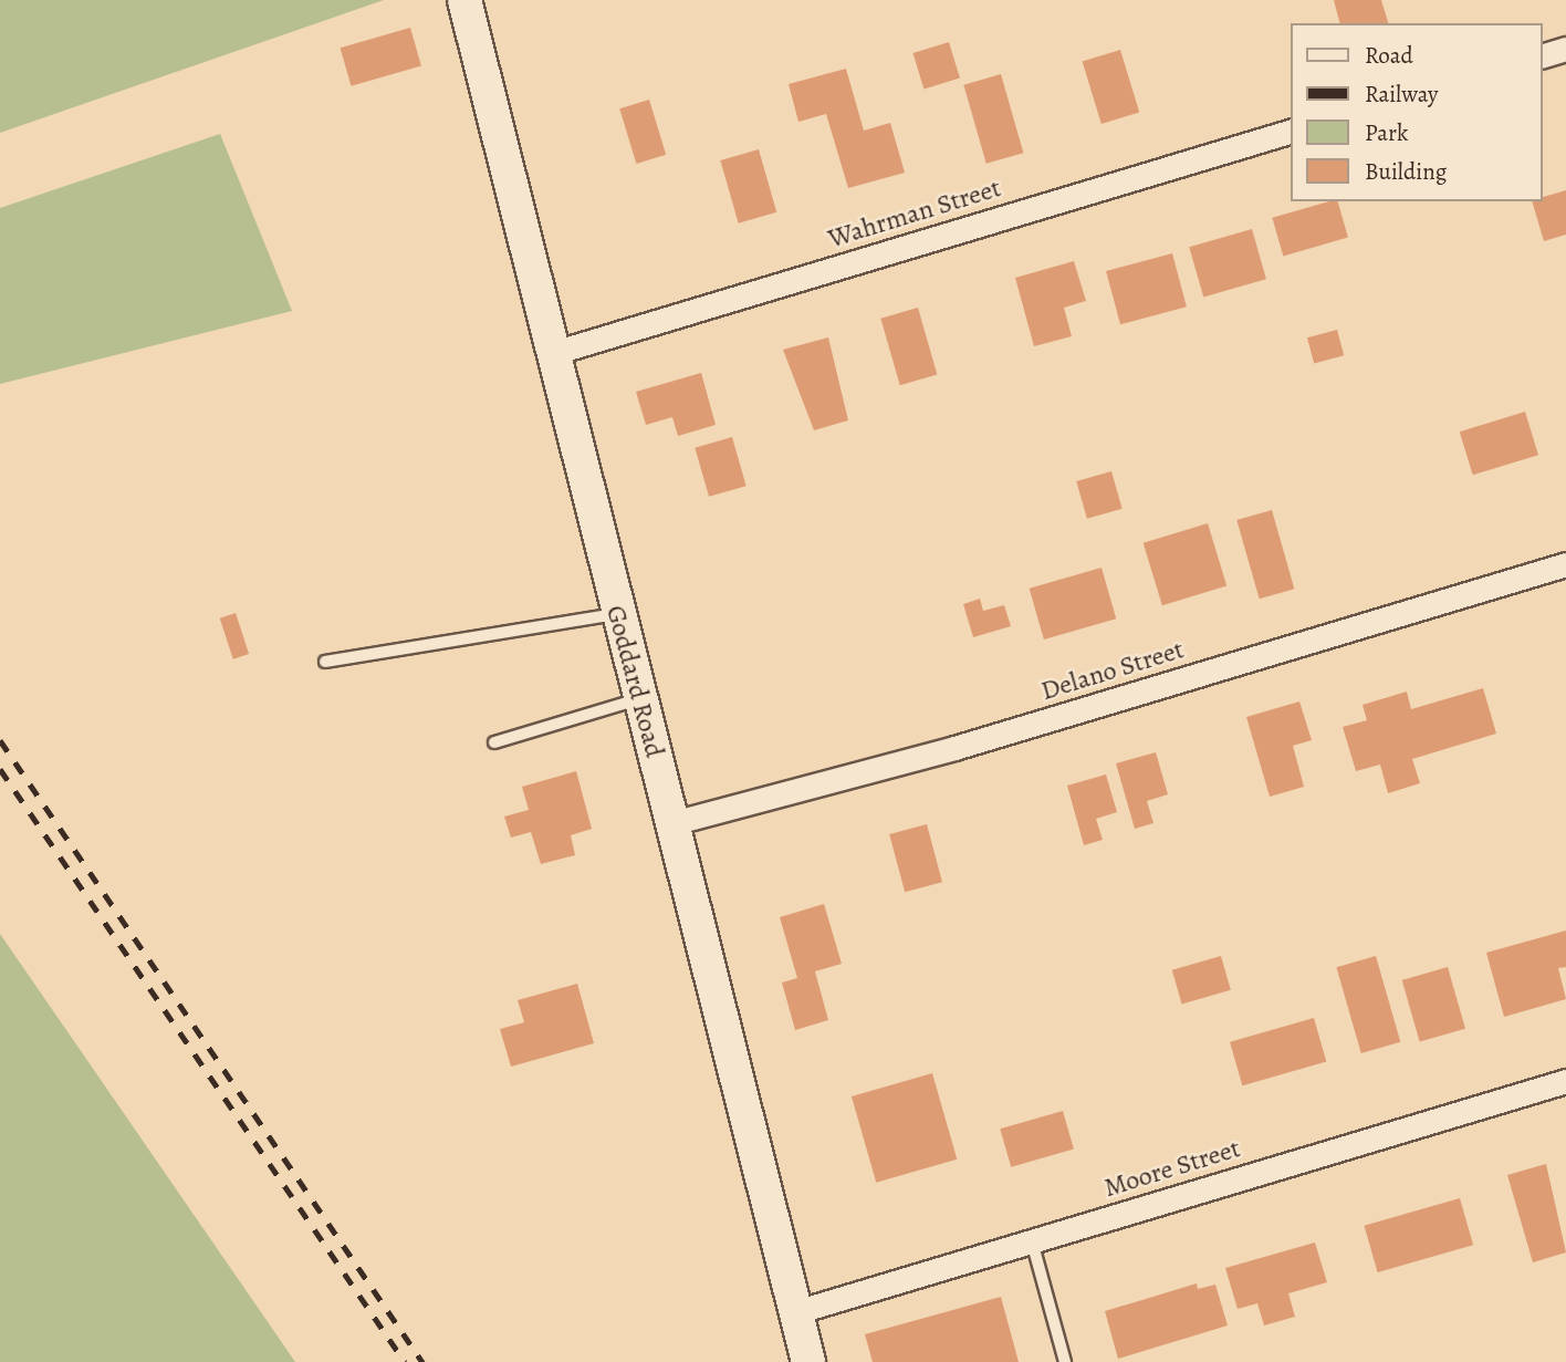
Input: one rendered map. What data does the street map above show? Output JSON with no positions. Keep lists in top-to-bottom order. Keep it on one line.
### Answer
{"streets":{"main road":["Goddard Road"],"street":["Wahrman Street","Delano Street","Moore Street"]},"crossings":[["Wahrman Street","Goddard Road"],["Delano Street","Goddard Road"],["Goddard Road","Moore Street"]],"legend":["Road","Railway","Park","Building"]}
